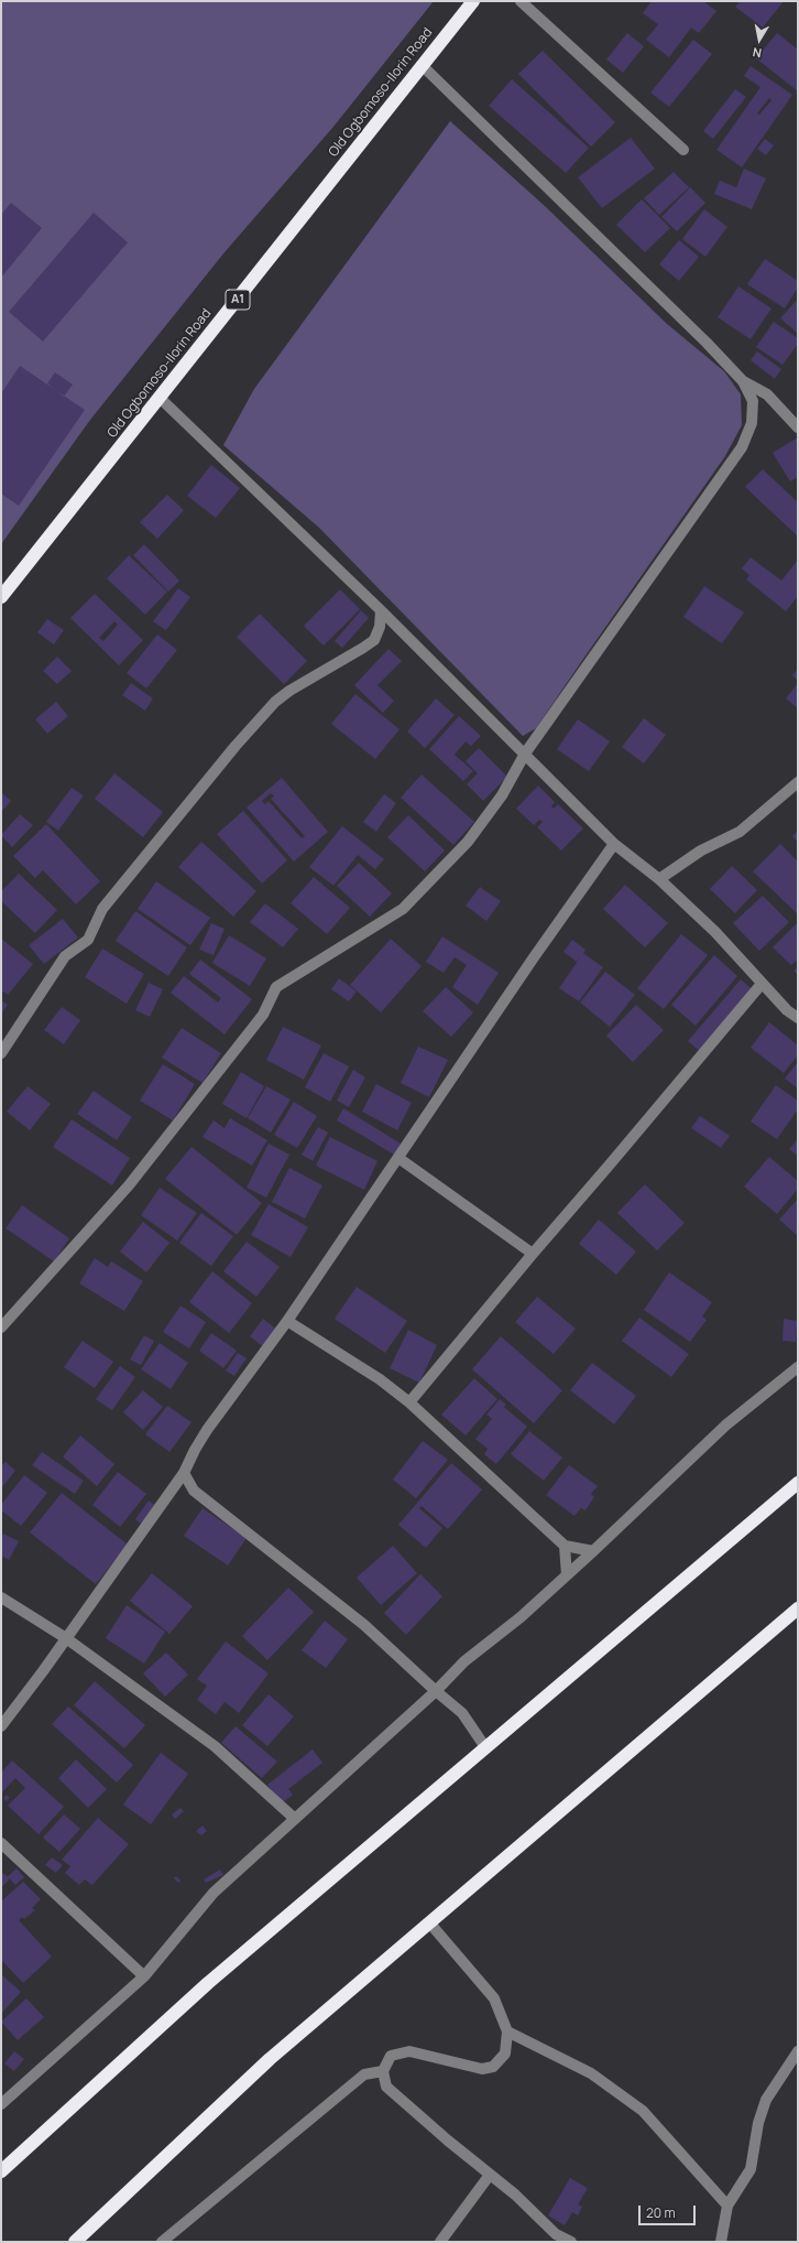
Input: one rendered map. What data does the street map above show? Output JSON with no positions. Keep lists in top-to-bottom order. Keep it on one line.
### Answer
{"streets":{"highway":["Old Ogbomoso-Ilorin Road","A1"]},"scale_bar":"20 m","north":"bottom"}
